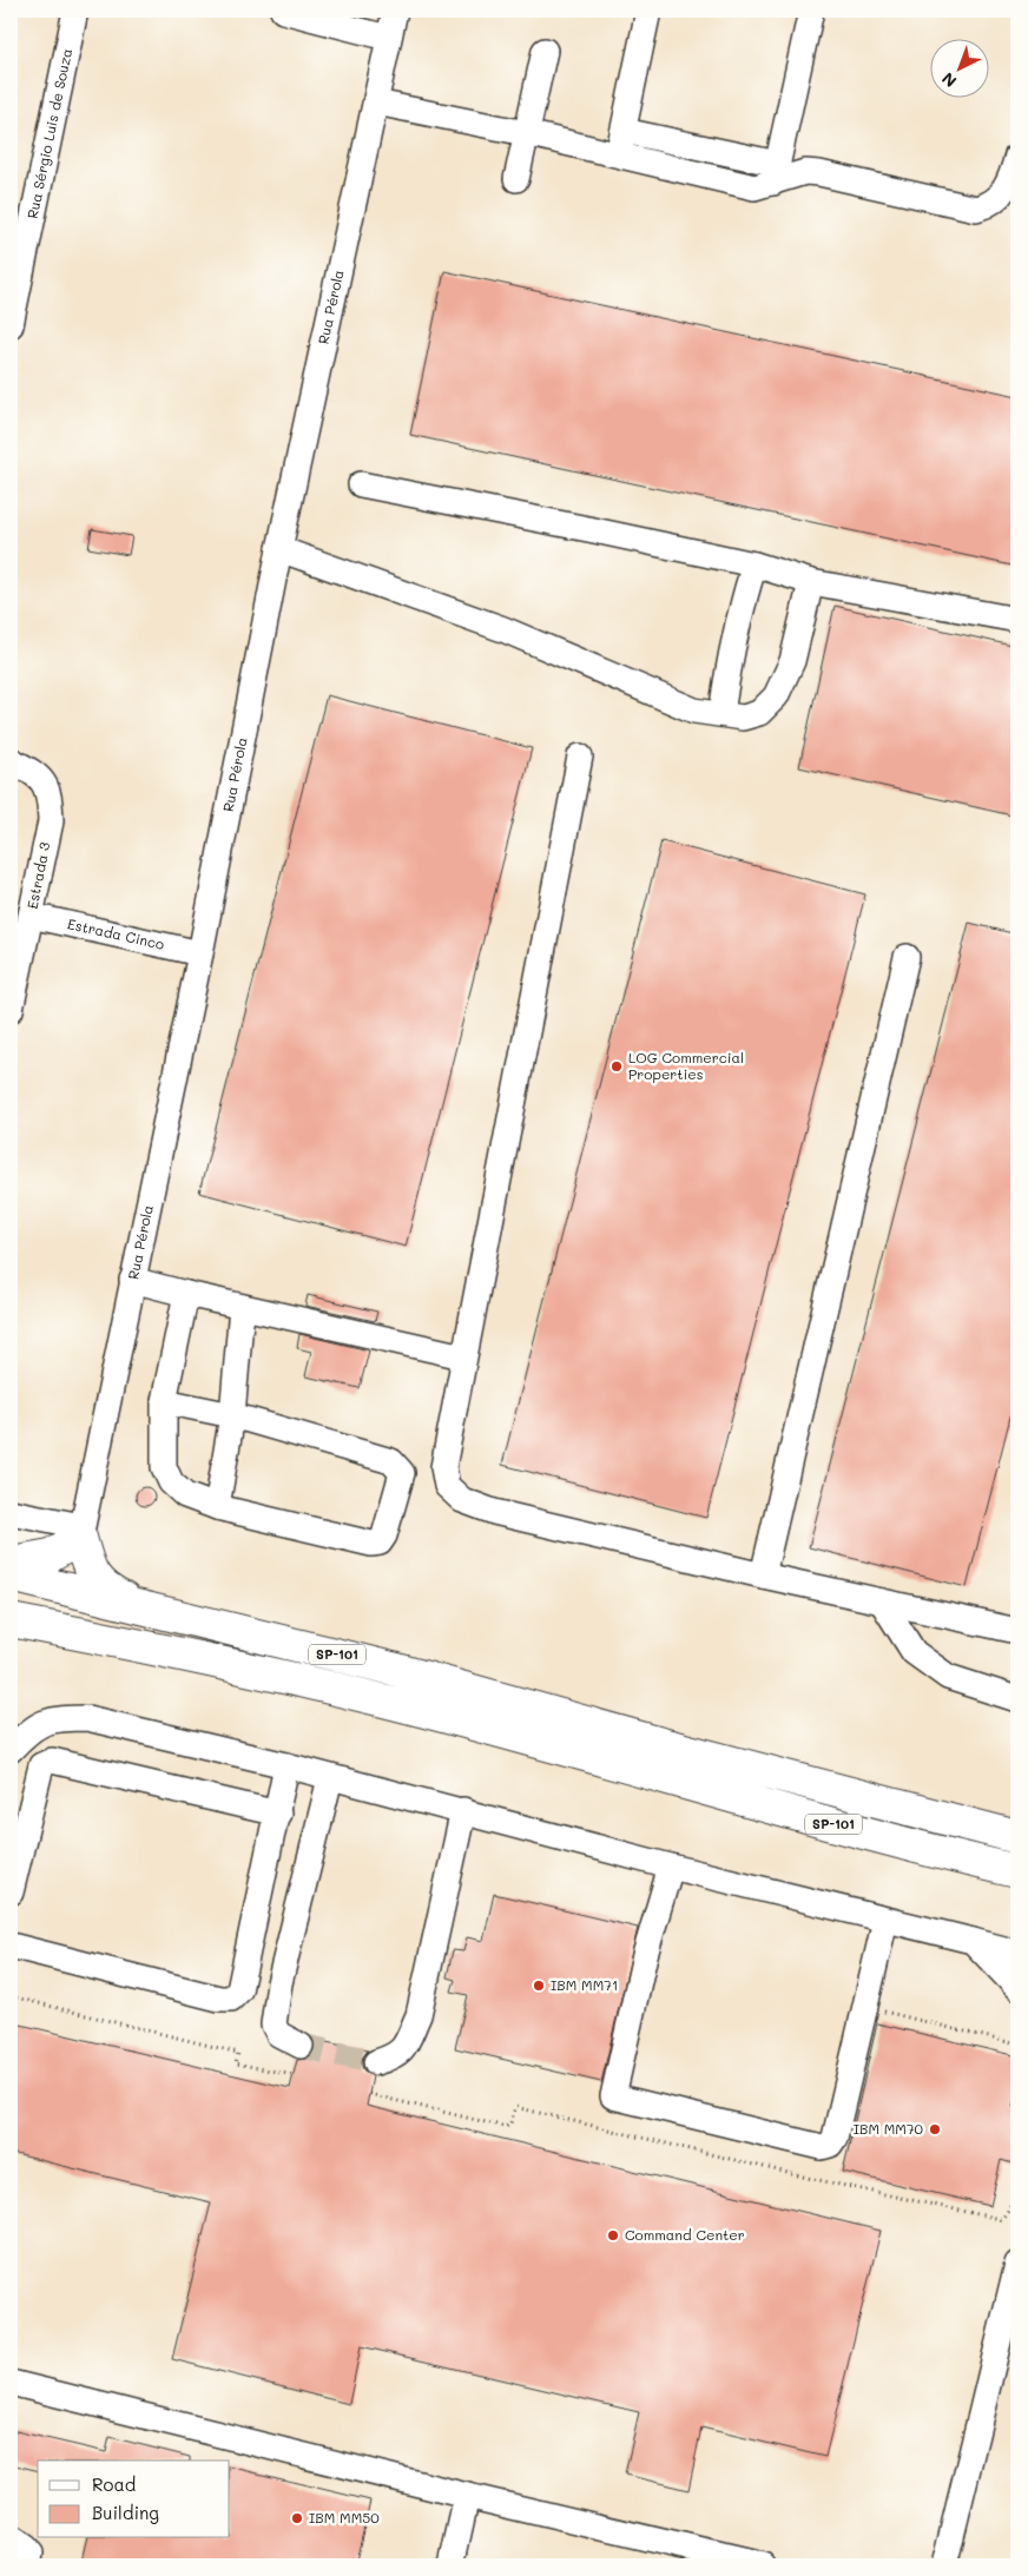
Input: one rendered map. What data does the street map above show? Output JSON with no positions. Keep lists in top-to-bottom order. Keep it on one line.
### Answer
{"streets":{"highway":["SP-101"],"street":["Rua Sérgio Luis de Souza","Rua Pérola","Estrada 3","Estrada Cinco"]},"crossings":[["Rua Pérola","Estrada Cinco"],["Estrada 3","Estrada Cinco"]],"places":["LOG Commercial Properties","IBM MM71","IBM MM70","Command Center","IBM MM50"],"legend":["Road","Building"],"north":"bottom left"}
